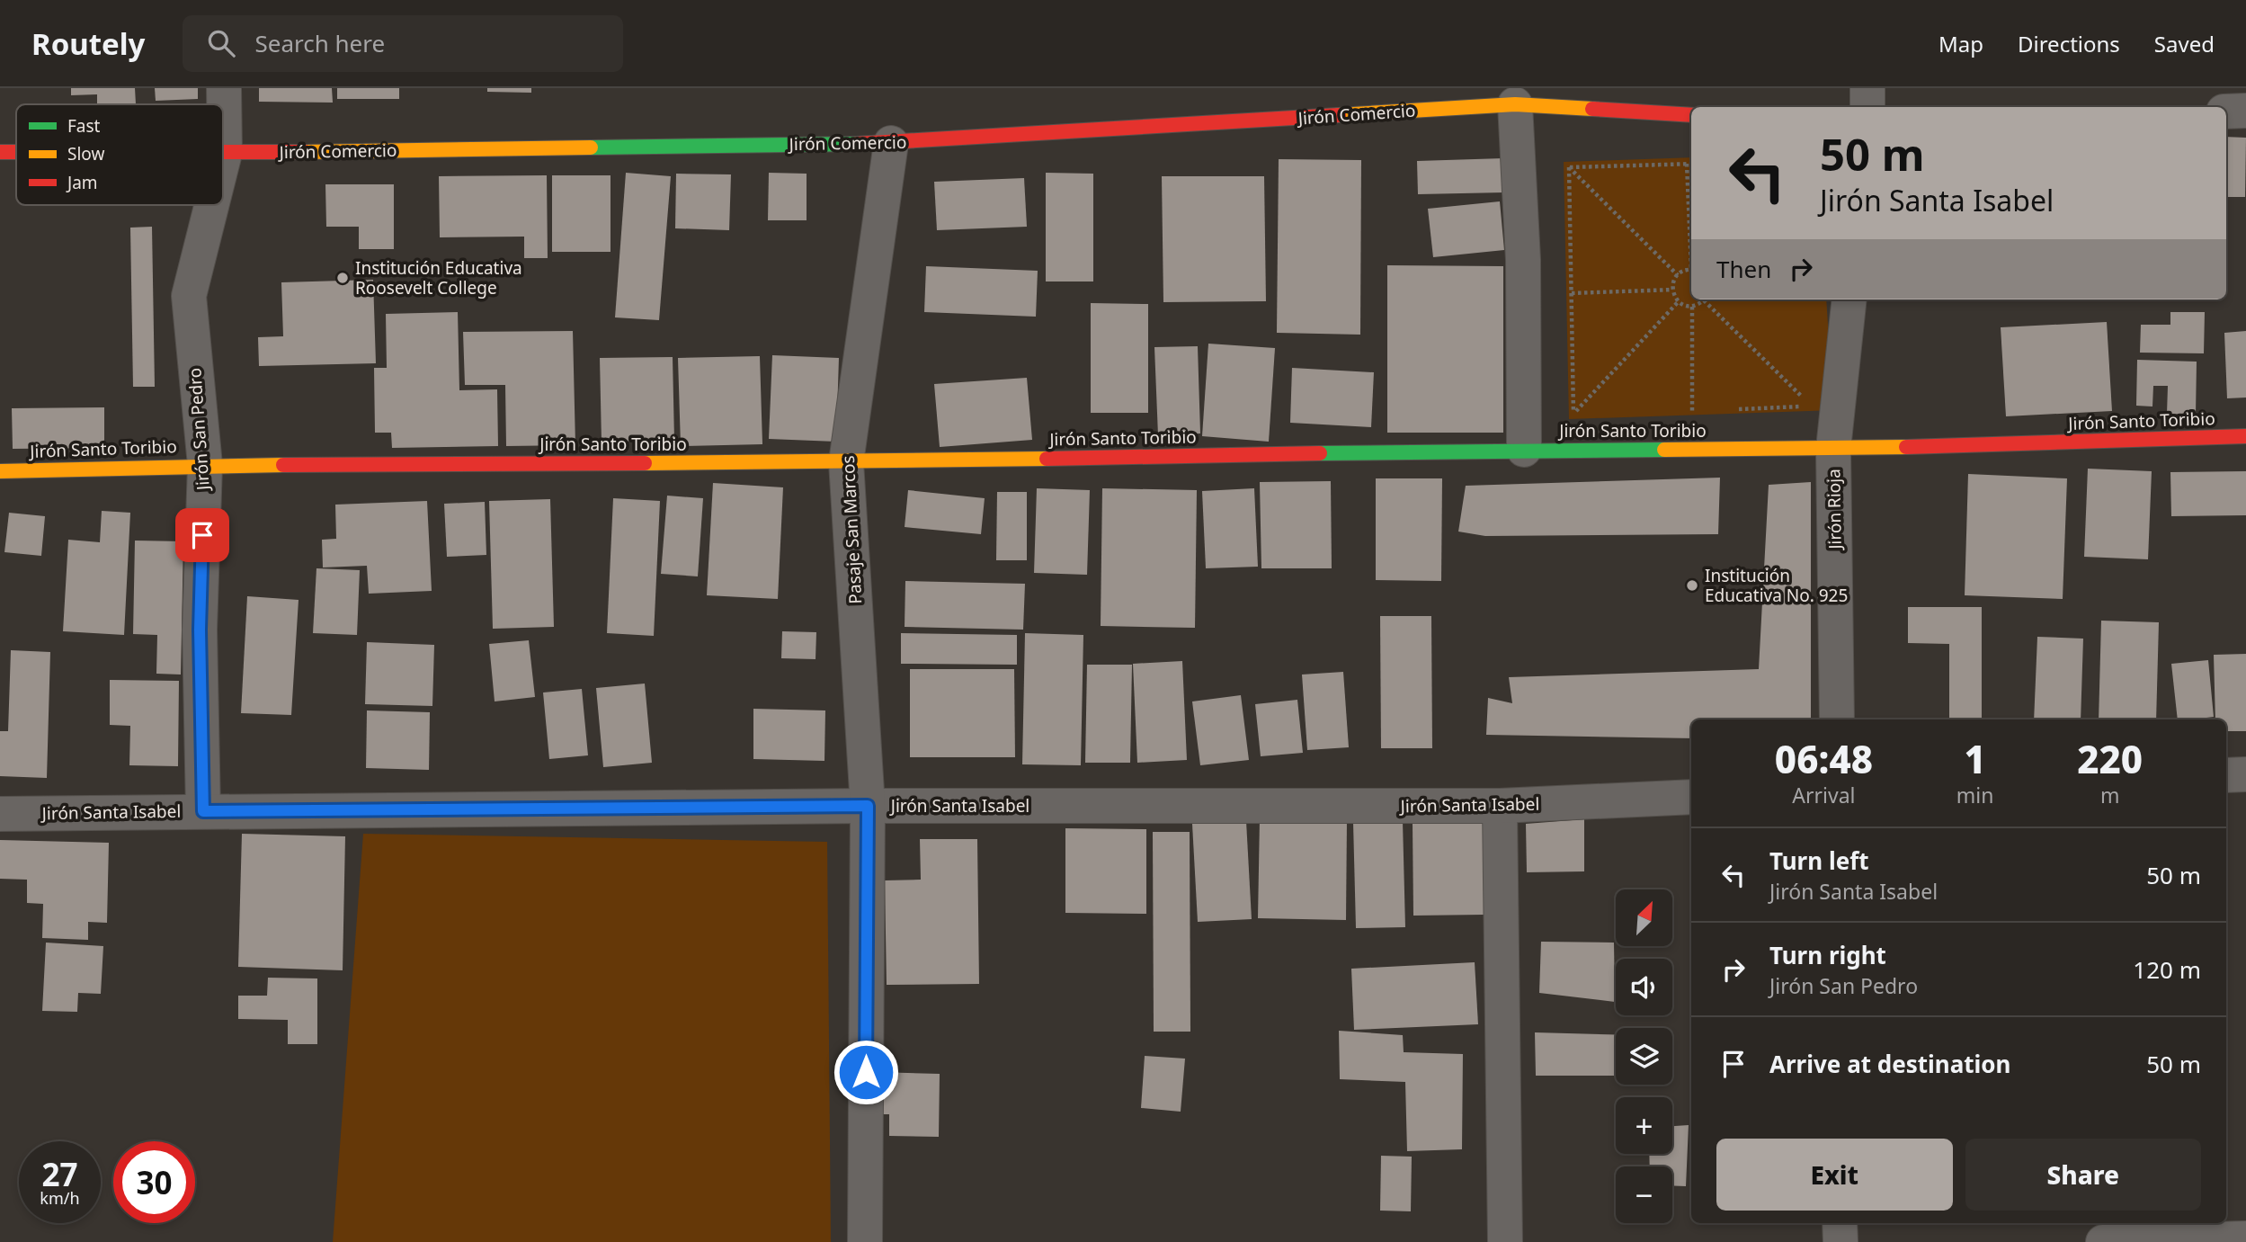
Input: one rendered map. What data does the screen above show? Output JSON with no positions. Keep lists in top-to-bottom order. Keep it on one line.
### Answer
{"streets":{"street":["Jirón Comercio","Jirón Santo Toribio","Jirón San Pedro","Jirón Rioja","Pasaje San Marcos","Jirón Santa Isabel"]},"crossings":[["Jirón Comercio","Jirón San Pedro"],["Jirón Comercio","Pasaje San Marcos"],["Jirón Santo Toribio","Jirón San Pedro"],["Jirón Santo Toribio","Jirón Rioja"],["Jirón Santo Toribio","Pasaje San Marcos"],["Jirón San Pedro","Jirón Santa Isabel"],["Pasaje San Marcos","Jirón Santa Isabel"]],"places":["Institución Educativa Roosevelt College","Institución Educativa No. 925"],"legend":["Fast","Slow","Jam"],"north":"top right","page":{"header":"Routely","search":"Search here","nav":["Map","Directions","Saved"],"turn":["50 m","Jirón Santa Isabel"],"then":"Then","eta":["06:48","Arrival","1","min","220","m"],"list":[{"name":"Turn left","note":"Jirón Santa Isabel","value":"50 m"},{"name":"Turn right","note":"Jirón San Pedro","value":"120 m"},{"name":"Arrive at destination","value":"50 m"}],"map_buttons":["+","−"],"buttons":["Exit","Share"],"speed":"27 km/h","limit":"30"}}
